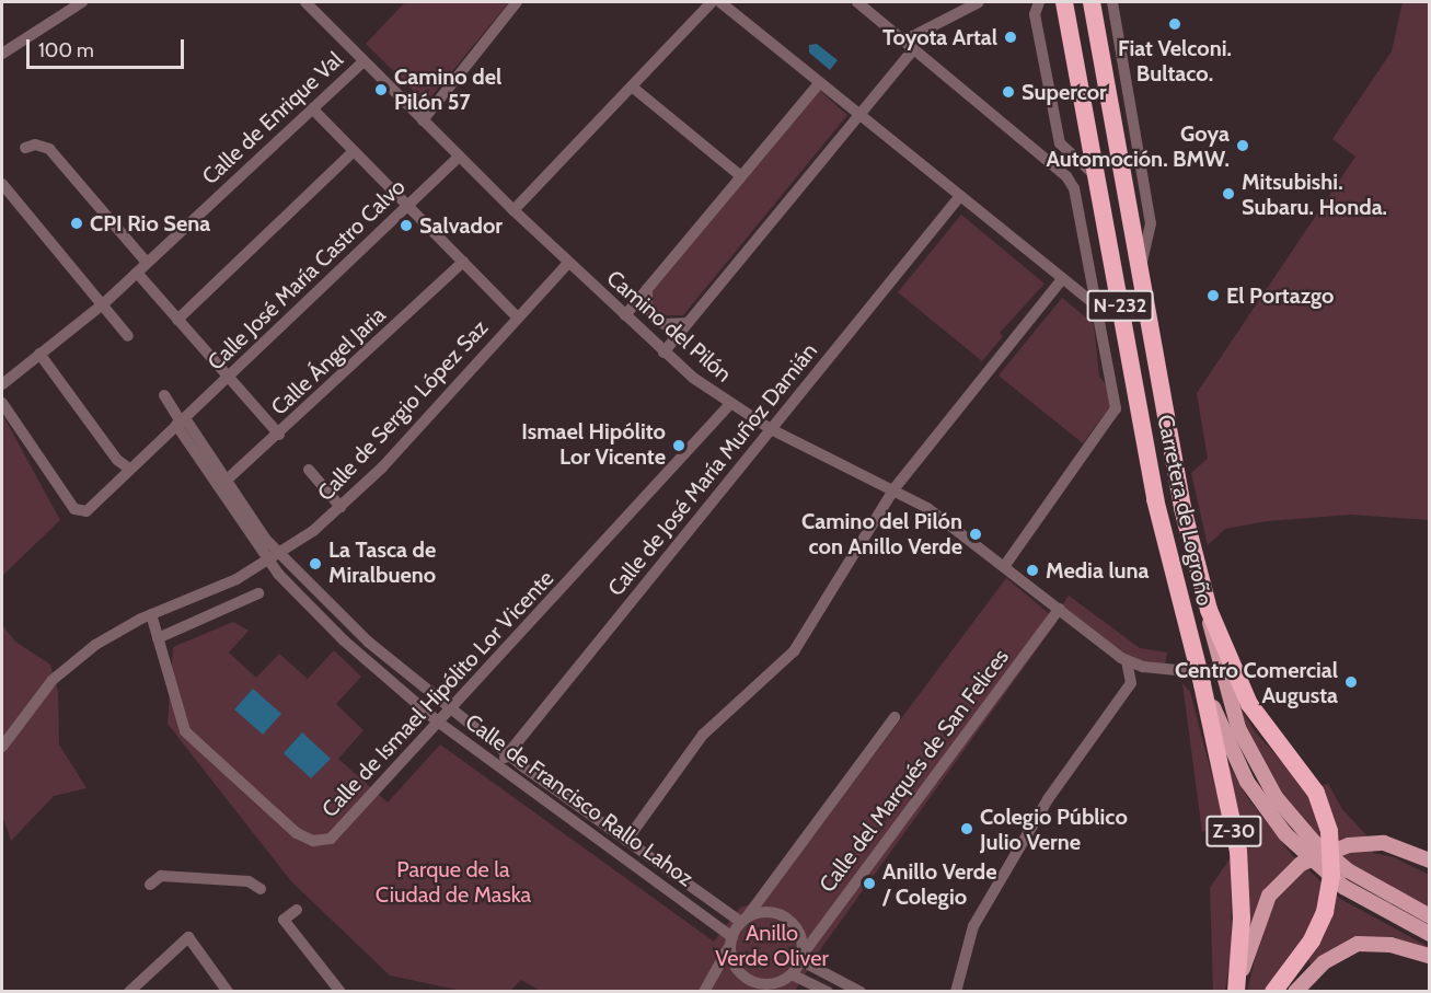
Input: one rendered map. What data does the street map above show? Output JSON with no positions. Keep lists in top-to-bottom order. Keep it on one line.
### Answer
{"streets":{"highway":["N-232","Carretera de Logroño","Z-30"],"street":["Calle de Enrique Val","Calle José María Castro Calvo","Camino del Pilón","Calle Ángel Jaria","Calle de Sergio López Saz","Calle de José María Muñoz Damián","Calle de Ismael Hipólito Lor Vicente","Calle del Marqués de San Felices","Calle de Francisco Rallo Lahoz"]},"crossings":[["Calle de Enrique Val","Camino del Pilón"],["Calle José María Castro Calvo","Camino del Pilón"],["Calle José María Castro Calvo","Calle de Francisco Rallo Lahoz"],["Camino del Pilón","Calle de Sergio López Saz"],["Camino del Pilón","Calle de José María Muñoz Damián"],["Camino del Pilón","Carretera de Logroño"],["Camino del Pilón","Calle de Ismael Hipólito Lor Vicente"],["Camino del Pilón","Calle del Marqués de San Felices"],["Camino del Pilón","Z-30"],["Calle Ángel Jaria","Calle de Francisco Rallo Lahoz"],["Calle de Sergio López Saz","Calle de Ismael Hipólito Lor Vicente"],["Calle de Sergio López Saz","Calle de Francisco Rallo Lahoz"],["Calle de José María Muñoz Damián","Calle de Francisco Rallo Lahoz"],["Carretera de Logroño","Z-30"],["Calle de Ismael Hipólito Lor Vicente","Calle de Francisco Rallo Lahoz"],["Calle del Marqués de San Felices","Calle de Francisco Rallo Lahoz"]],"parks":["Parque de la Ciudad de Maska","Anillo Verde Oliver"],"places":["Fiat Velconi. Bultaco.","Toyota Artal","Camino del Pilón 57","Supercor","Goya Automoción. BMW.","Mitsubishi. Subaru. Honda.","CPI Rio Sena","Salvador","El Portazgo","Ismael Hipólito Lor Vicente","Camino del Pilón con Anillo Verde","La Tasca de Miralbueno","Media luna","Centro Comercial Augusta","Colegio Público Julio Verne","Anillo Verde / Colegio"],"scale_bar":"100 m"}
